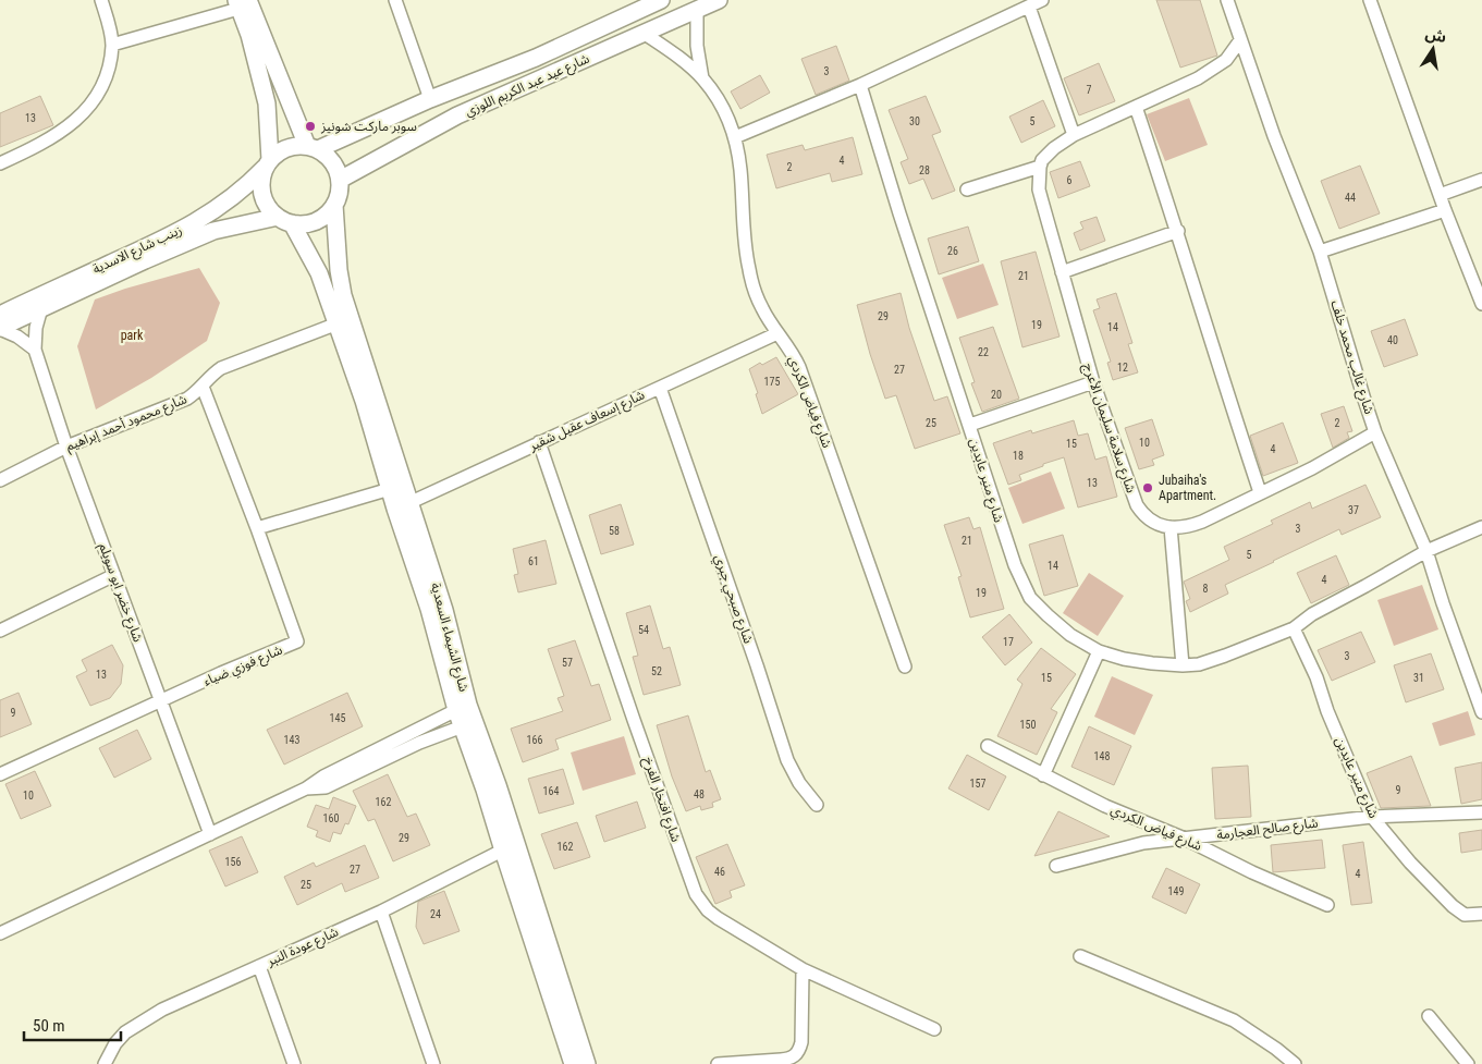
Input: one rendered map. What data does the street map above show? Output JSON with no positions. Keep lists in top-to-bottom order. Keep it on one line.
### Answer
{"streets":{"street":["شارع عيد عبد الكريم اللوزي","زينب شارع الاسدية","شارع غالب محمد خلف","شارع فياض الكردي","شارع إسعاف عقيل شقير","شارع محمود أحمد إبراهيم","شارع سلامة سليمان الأعرج","شارع منير عابدين","شارع خضر ابو سويلم","شارع صبحي جبري","شارع الشيماء السعدية","شارع فوزي ضياء","شارع افتخار الفرخ","شارع صالح العجارمة","شارع عودة النبر"]},"crossings":[["شارع عيد عبد الكريم اللوزي","زينب شارع الاسدية"],["شارع عيد عبد الكريم اللوزي","شارع فياض الكردي"],["شارع عيد عبد الكريم اللوزي","شارع الشيماء السعدية"],["زينب شارع الاسدية","شارع خضر ابو سويلم"],["زينب شارع الاسدية","شارع الشيماء السعدية"],["شارع غالب محمد خلف","شارع منير عابدين"],["شارع فياض الكردي","شارع إسعاف عقيل شقير"],["شارع فياض الكردي","شارع صالح العجارمة"],["شارع إسعاف عقيل شقير","شارع صبحي جبري"],["شارع إسعاف عقيل شقير","شارع الشيماء السعدية"],["شارع إسعاف عقيل شقير","شارع افتخار الفرخ"],["شارع محمود أحمد إبراهيم","شارع خضر ابو سويلم"],["شارع محمود أحمد إبراهيم","شارع الشيماء السعدية"],["شارع محمود أحمد إبراهيم","شارع فوزي ضياء"],["شارع منير عابدين","شارع صالح العجارمة"],["شارع خضر ابو سويلم","شارع فوزي ضياء"],["شارع الشيماء السعدية","شارع عودة النبر"]],"parks":["park"],"places":["سوبر ماركت شونيز","Jubaiha's Apartment."],"house_numbers":["3","7","13","30","5","4","2","28","6","44","26","21","29","19","14","40","22","12","27","175","20","25","2","10","15","4","18","13","37","3","58","21","5","61","14","4","8","19","54","17","3","57","52","13","15","31","9","145","150","143","166","148","157","9","164","48","10","162","160","29","162","156","27","46","4","25","149","24"],"scale_bar":"50 m","north":"top"}
